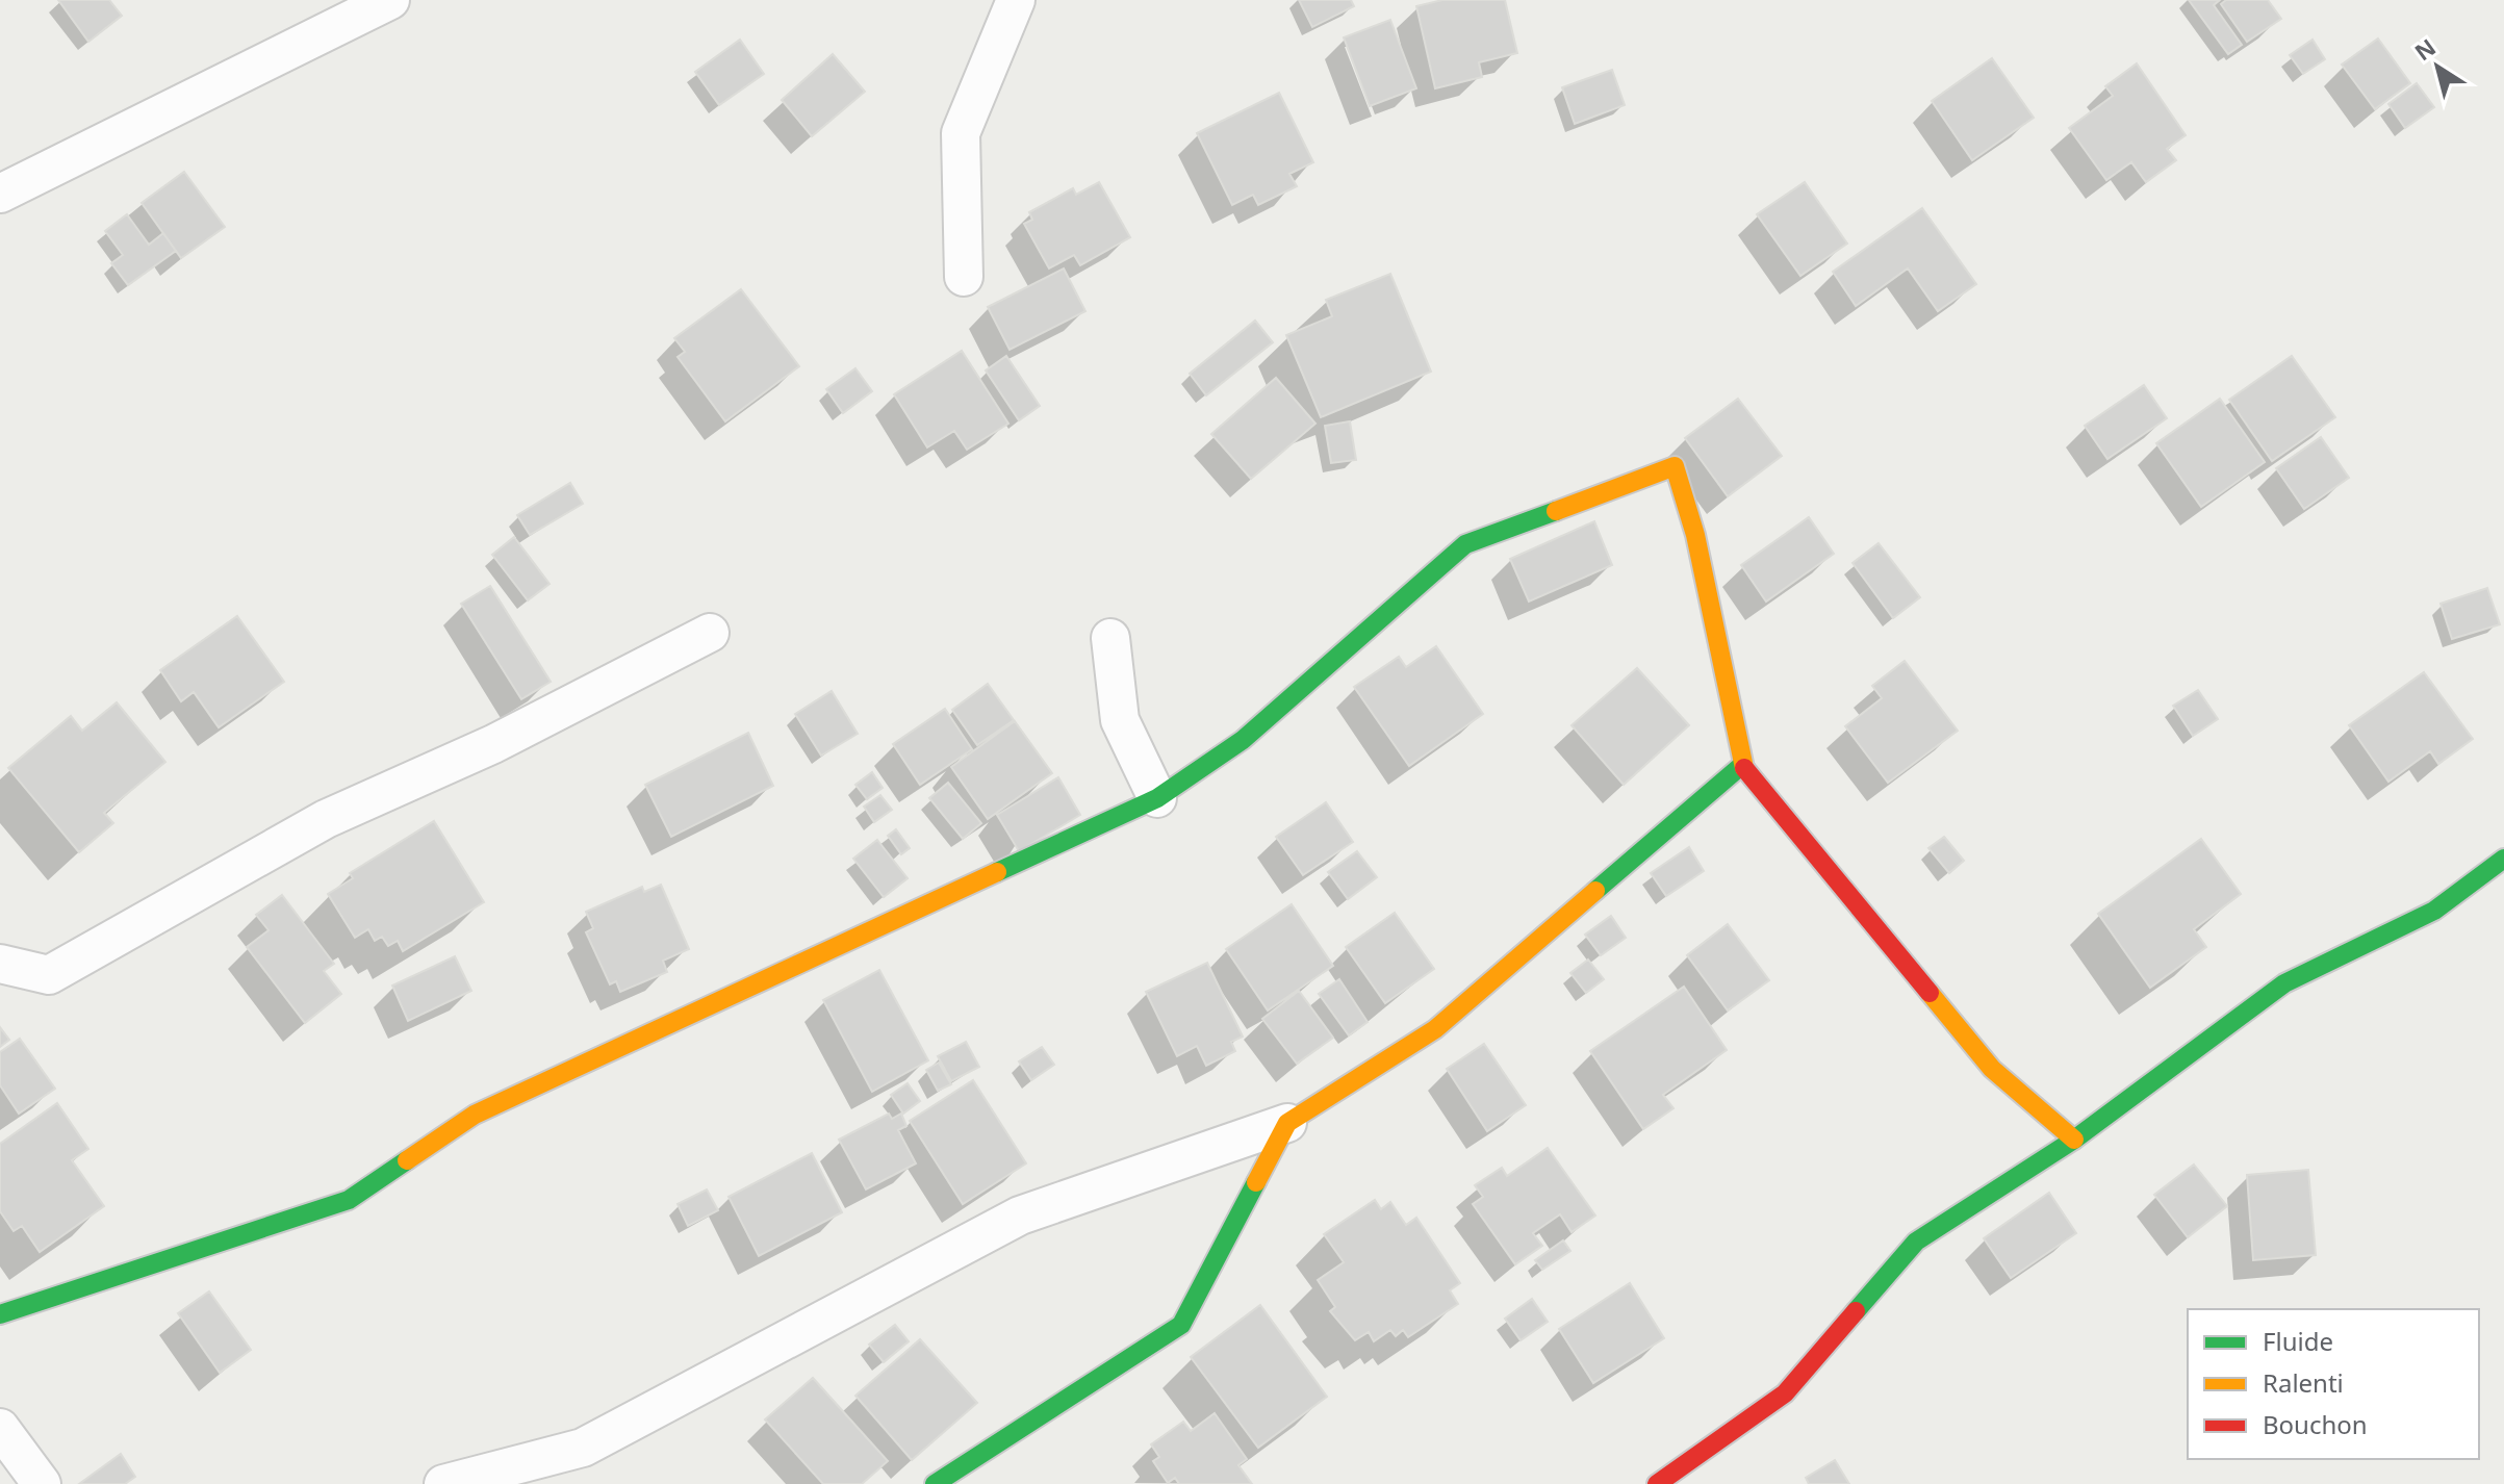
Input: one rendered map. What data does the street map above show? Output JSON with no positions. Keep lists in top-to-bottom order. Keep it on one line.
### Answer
{"legend":["Fluide","Ralenti","Bouchon"],"north":"top left"}
